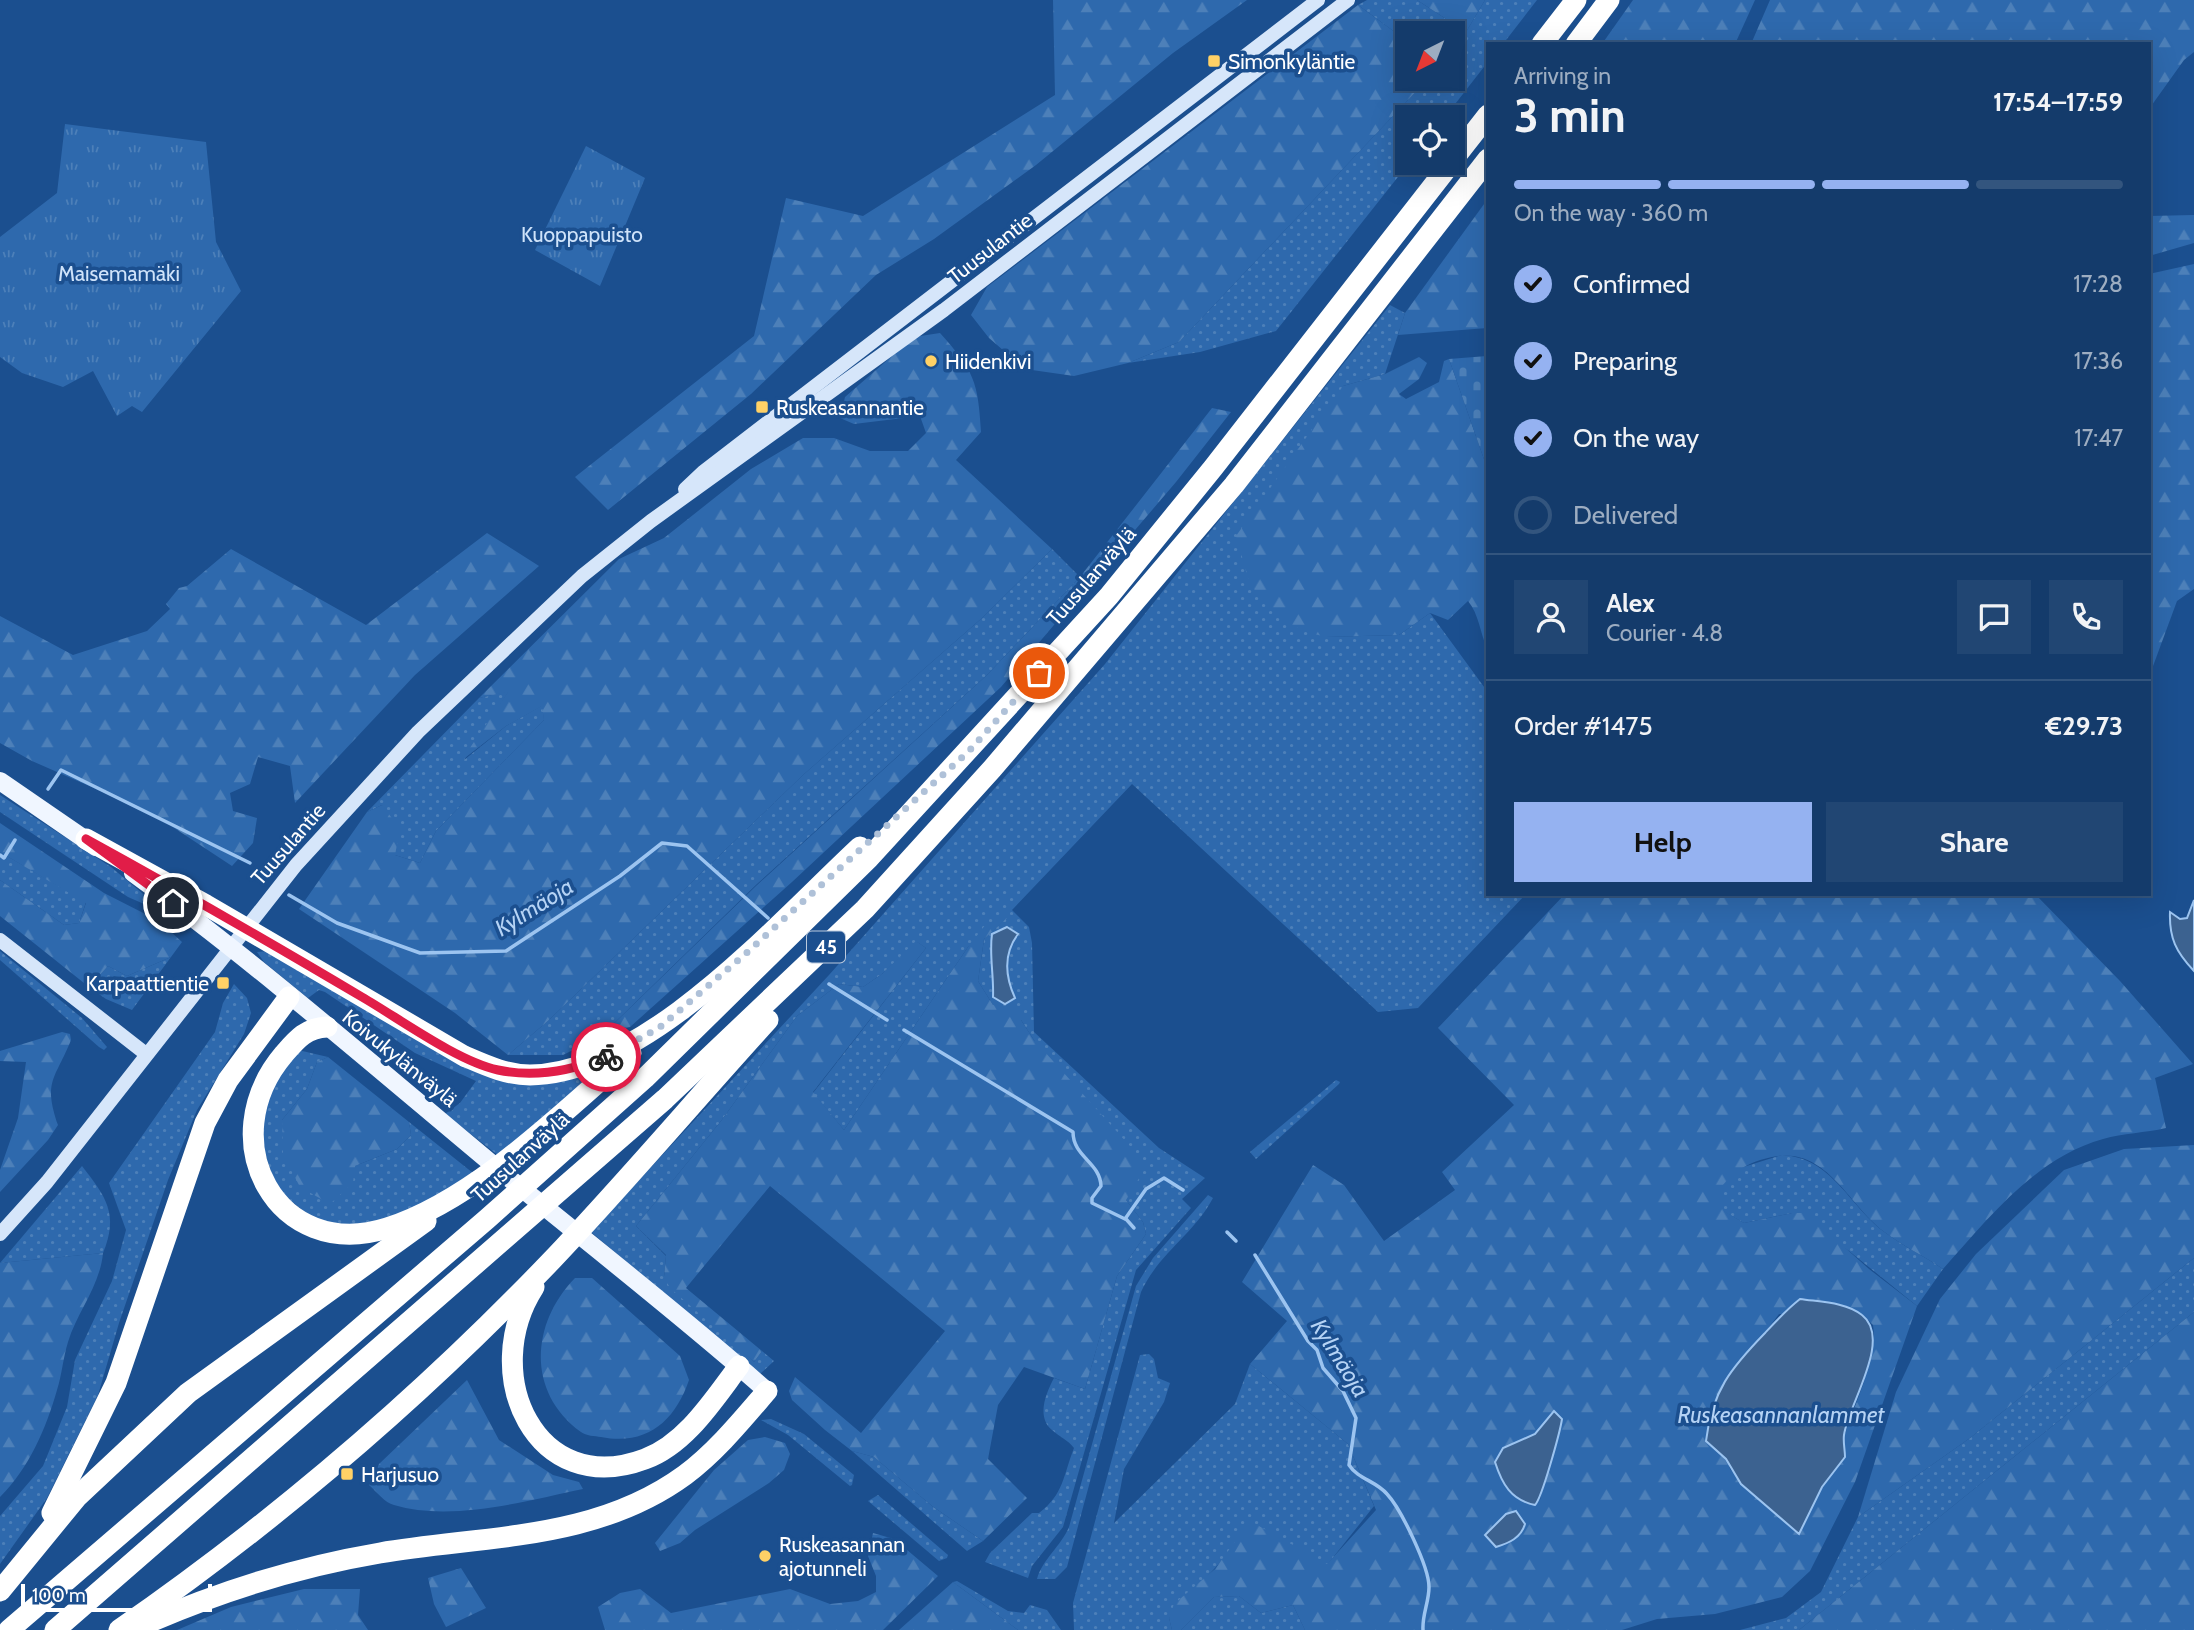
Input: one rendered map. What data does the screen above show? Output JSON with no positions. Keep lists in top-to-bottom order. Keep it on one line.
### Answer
{"streets":{"highway":["Tuusulanväylä","45"],"main road":["Tuusulantie","Koivukylänväylä"]},"water":["Kylmäoja","Ruskeasannanlammet"],"parks":["Kuoppapuisto","Maisemamäki"],"places":{"transit":["Simonkyläntie","Ruskeasannantie","Karpaattientie","Harjusuo"],"other":["Hiidenkivi","Ruskeasannan ajotunneli"]},"scale_bar":"100 m","north":"bottom left","page":{"heading":["3 min","Arriving in","17:54–17:59"],"panel":["Alex","Courier · 4.8","Order #1475","€29.73"],"bar":"On the way · 360 m","list":[["Confirmed","17:28"],["Preparing","17:36"],["On the way","17:47"],"Delivered"],"buttons":["Help","Share"],"scale":"100 m"}}
